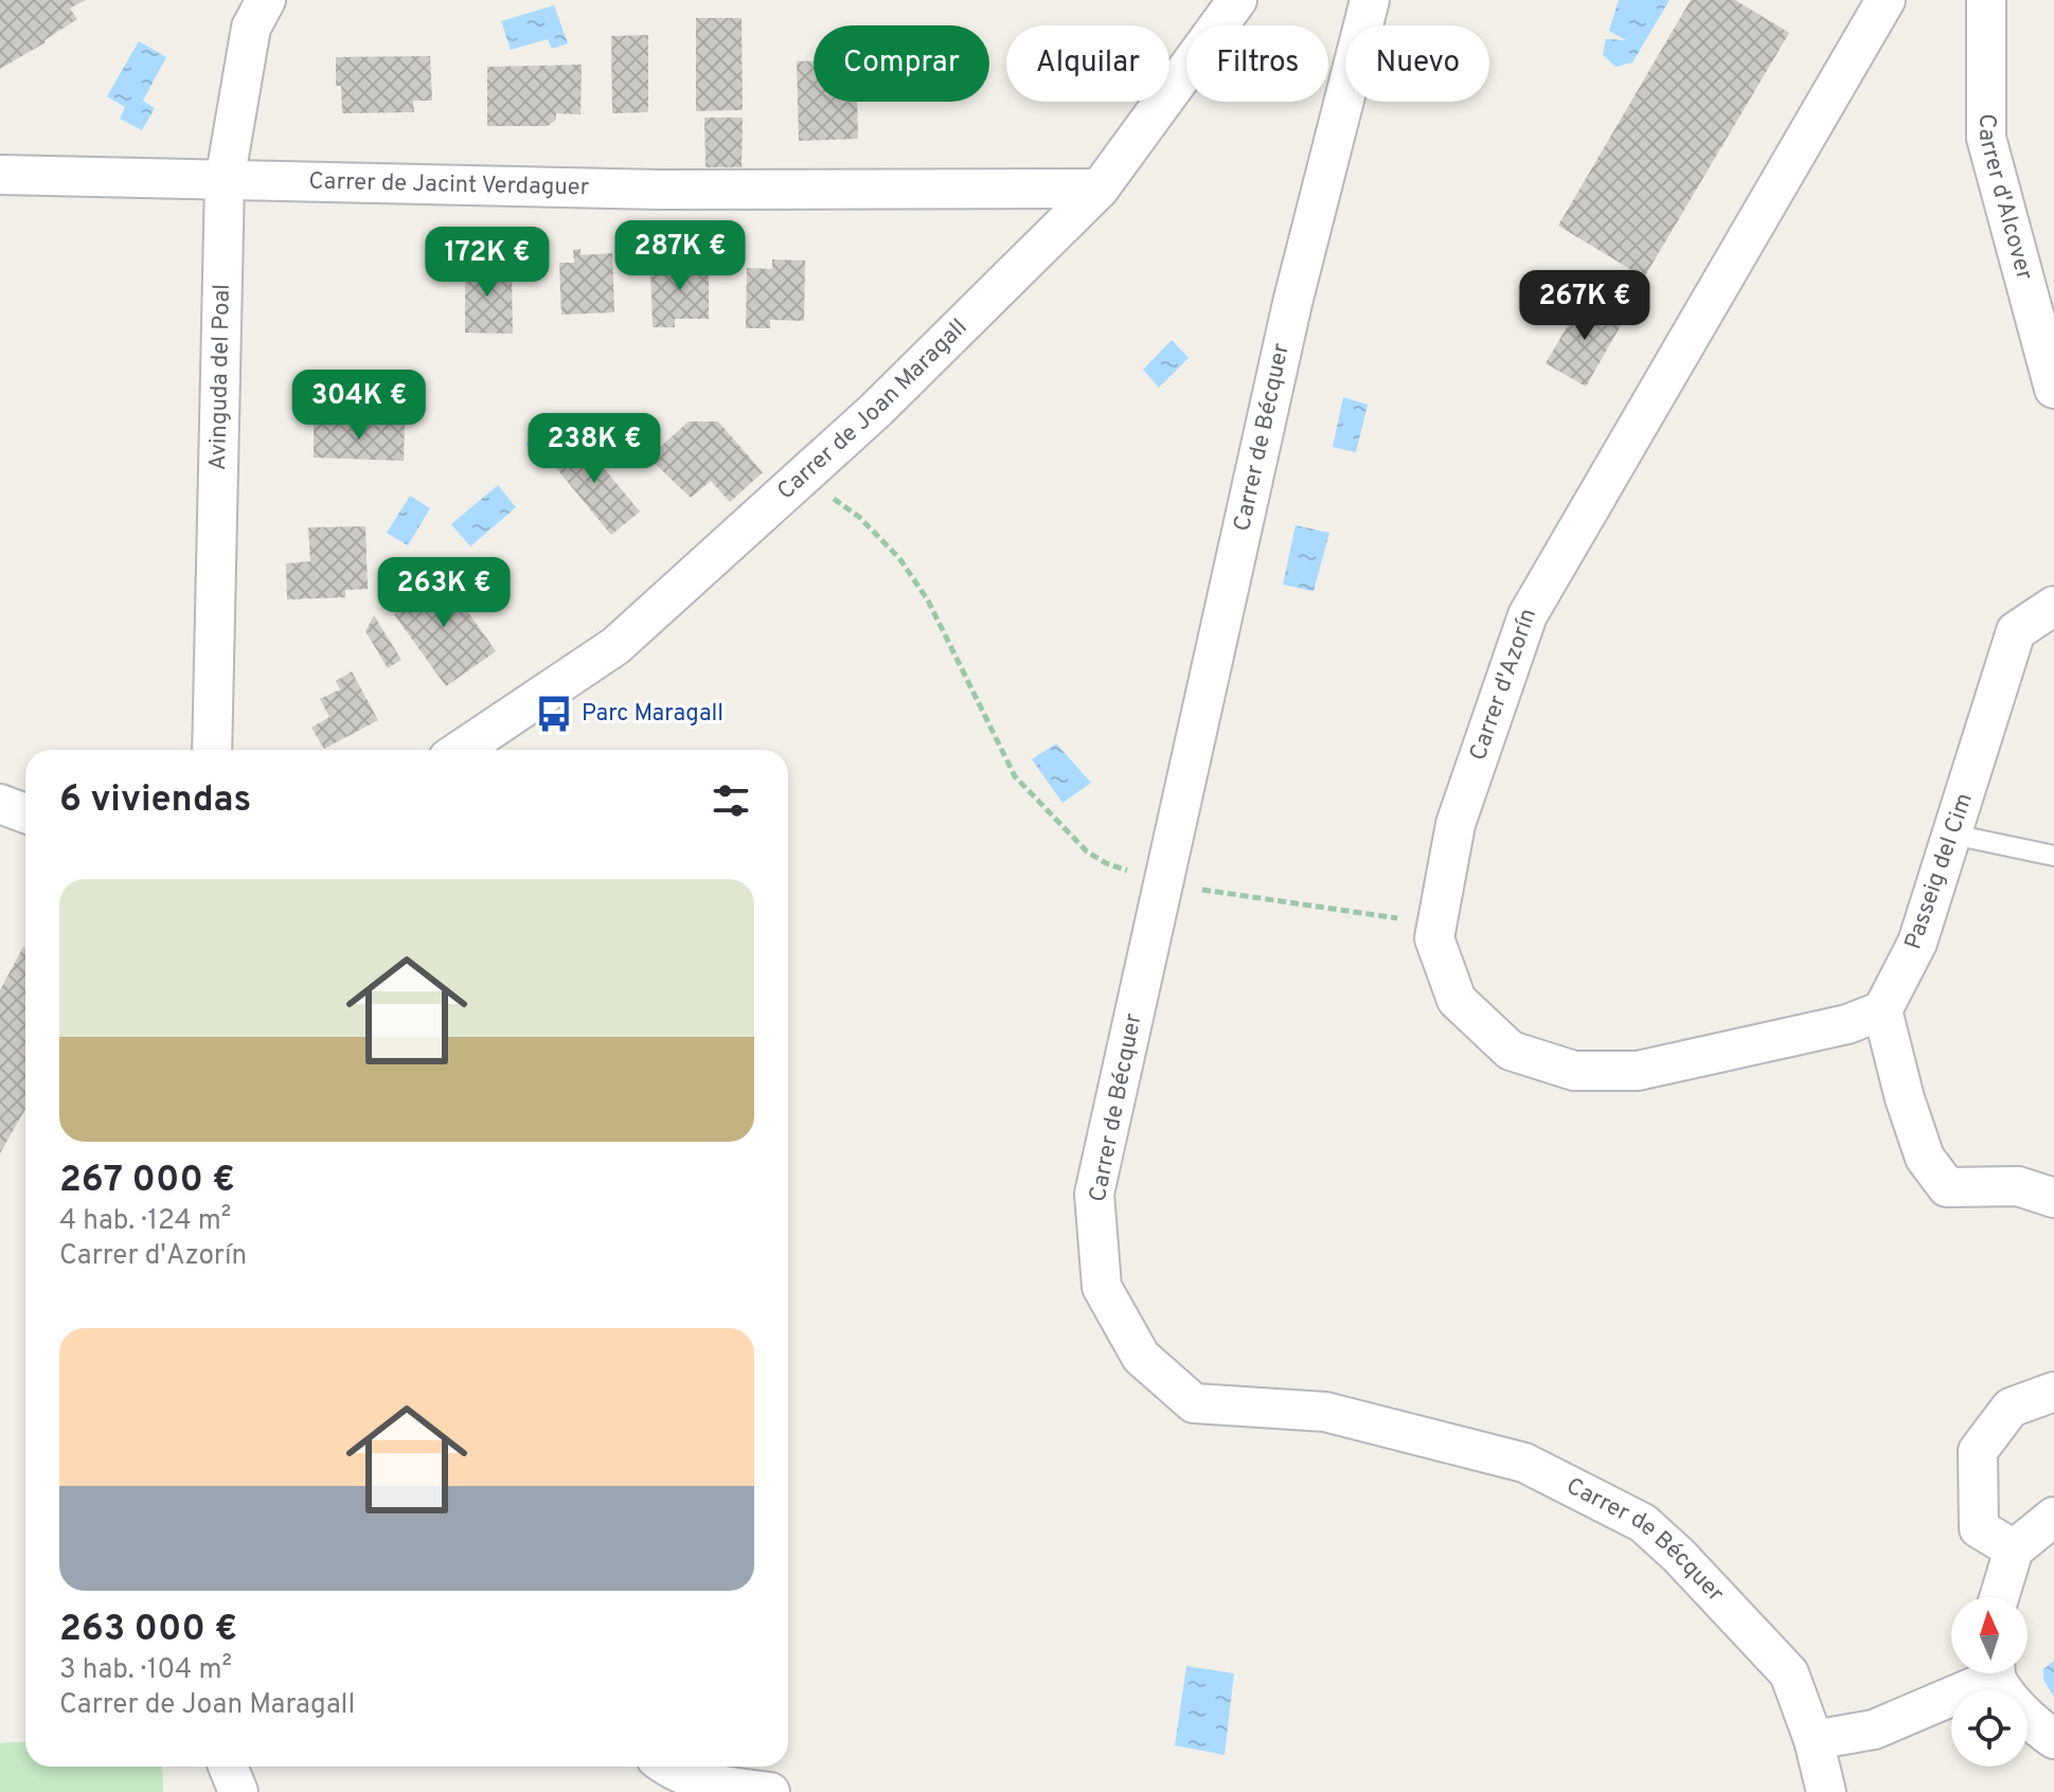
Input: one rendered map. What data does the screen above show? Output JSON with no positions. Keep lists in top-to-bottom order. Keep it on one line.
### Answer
{"streets":{"street":["Carrer de Jacint Verdaguer","Carrer d'Alcover","Avinguda del Poal","Carrer de Joan Maragall","Carrer de Bécquer","Carrer d'Azorín","Passeig del Cim"]},"crossings":[["Carrer de Jacint Verdaguer","Avinguda del Poal"],["Carrer de Jacint Verdaguer","Carrer de Joan Maragall"],["Carrer d'Azorín","Passeig del Cim"]],"places":{"bus stop":["Parc Maragall"]},"north":"top","page":{"chip":["Comprar","Alquilar","Filtros","Nuevo"],"price":["287K €","172K €","267K €","304K €","238K €","263K €"],"heading":"6 viviendas","list":[{"name":"267 000 €","note":"4 hab. · 124 m² · Carrer d'Azorín"},{"name":"263 000 €","note":"3 hab. · 104 m² · Carrer de Joan Maragall"}]}}
